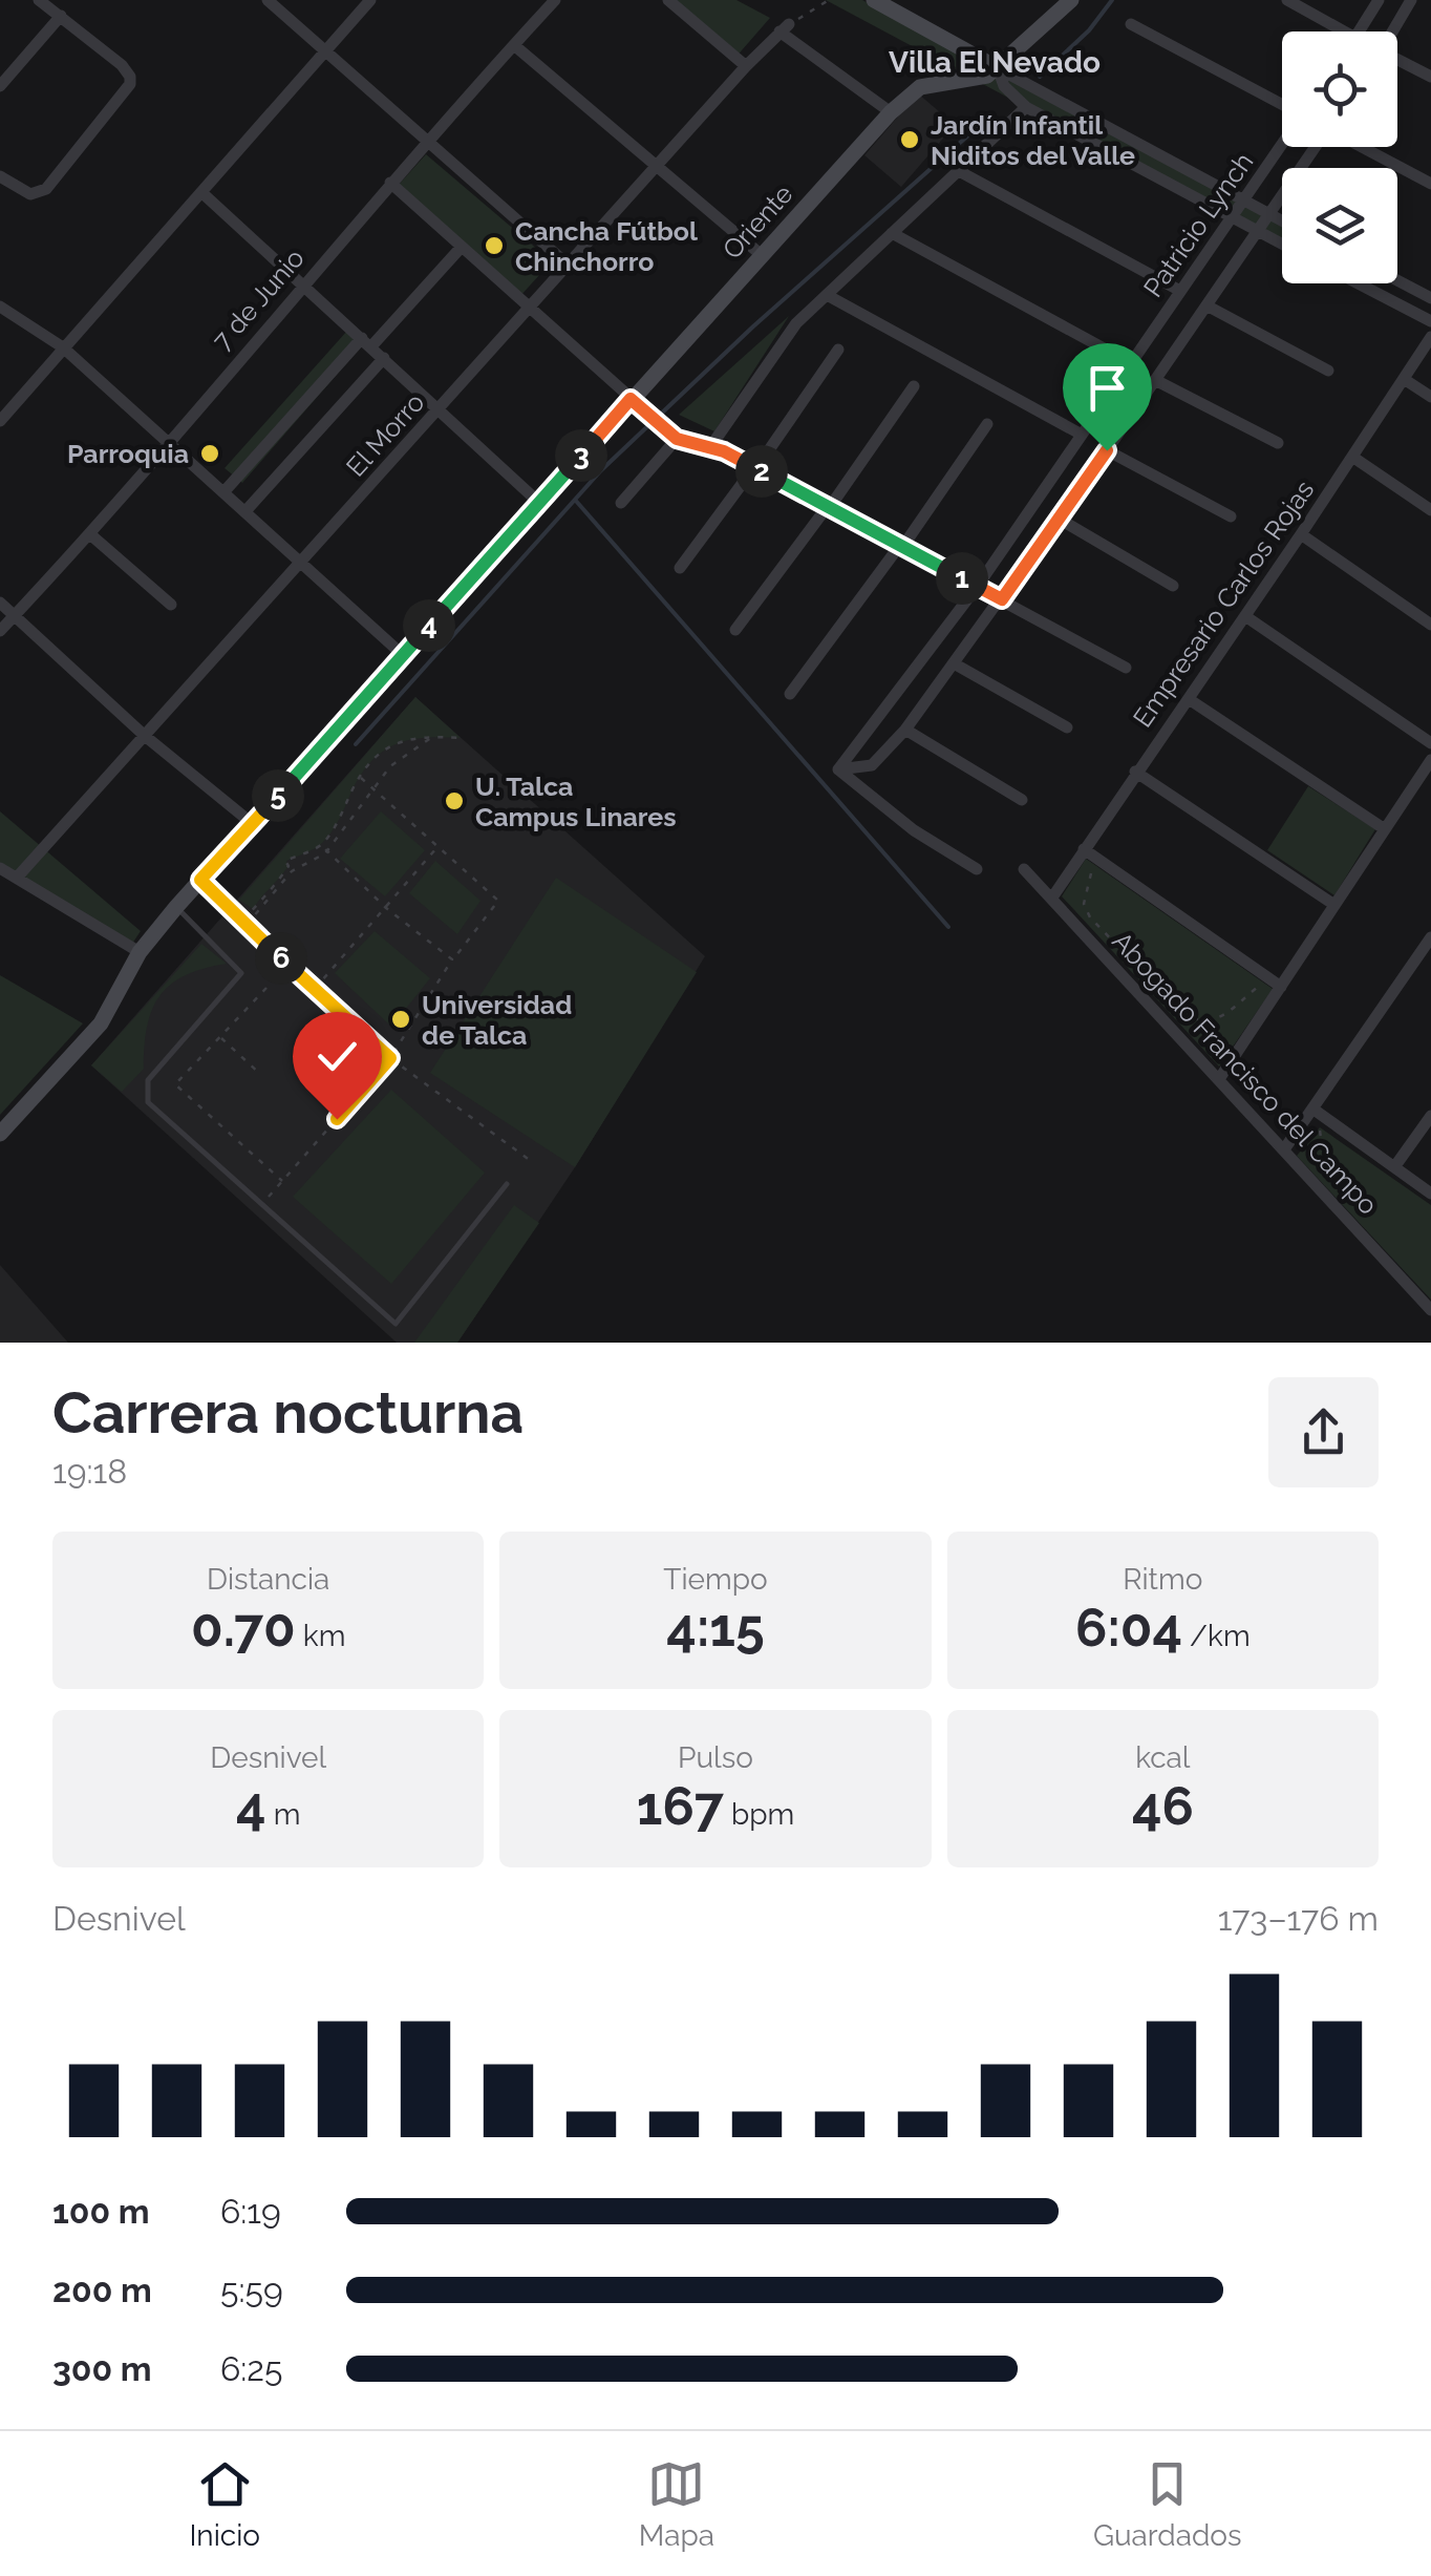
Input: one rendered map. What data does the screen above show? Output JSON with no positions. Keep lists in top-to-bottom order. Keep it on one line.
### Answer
{"streets":{"street":["Oriente","Patricio Lynch","7 de Junio","El Morro","Empresario Carlos Rojas","Abogado Francisco del Campo"]},"crossings":[["Empresario Carlos Rojas","Abogado Francisco del Campo"]],"districts":["Villa El Nevado"],"places":["Jardín Infantil Niditos del Valle","Cancha Fútbol Chinchorro","Parroquia","U. Talca Campus Linares","Universidad de Talca"],"page":{"pins":["3","2","1","4","5","6"],"heading":["Carrera nocturna","19:18"],"stats":[["Distancia","0.70 km"],["Tiempo","4:15"],["Ritmo","6:04 /km"],["Desnivel","4 m"],["Pulso","167 bpm"],["kcal","46"]],"chart":["Desnivel","173–176 m"],"list":[{"name":"100 m","note":"6:19"},{"name":"200 m","note":"5:59"},{"name":"300 m","note":"6:25"}],"tabs":["Inicio","Mapa","Guardados"]}}
